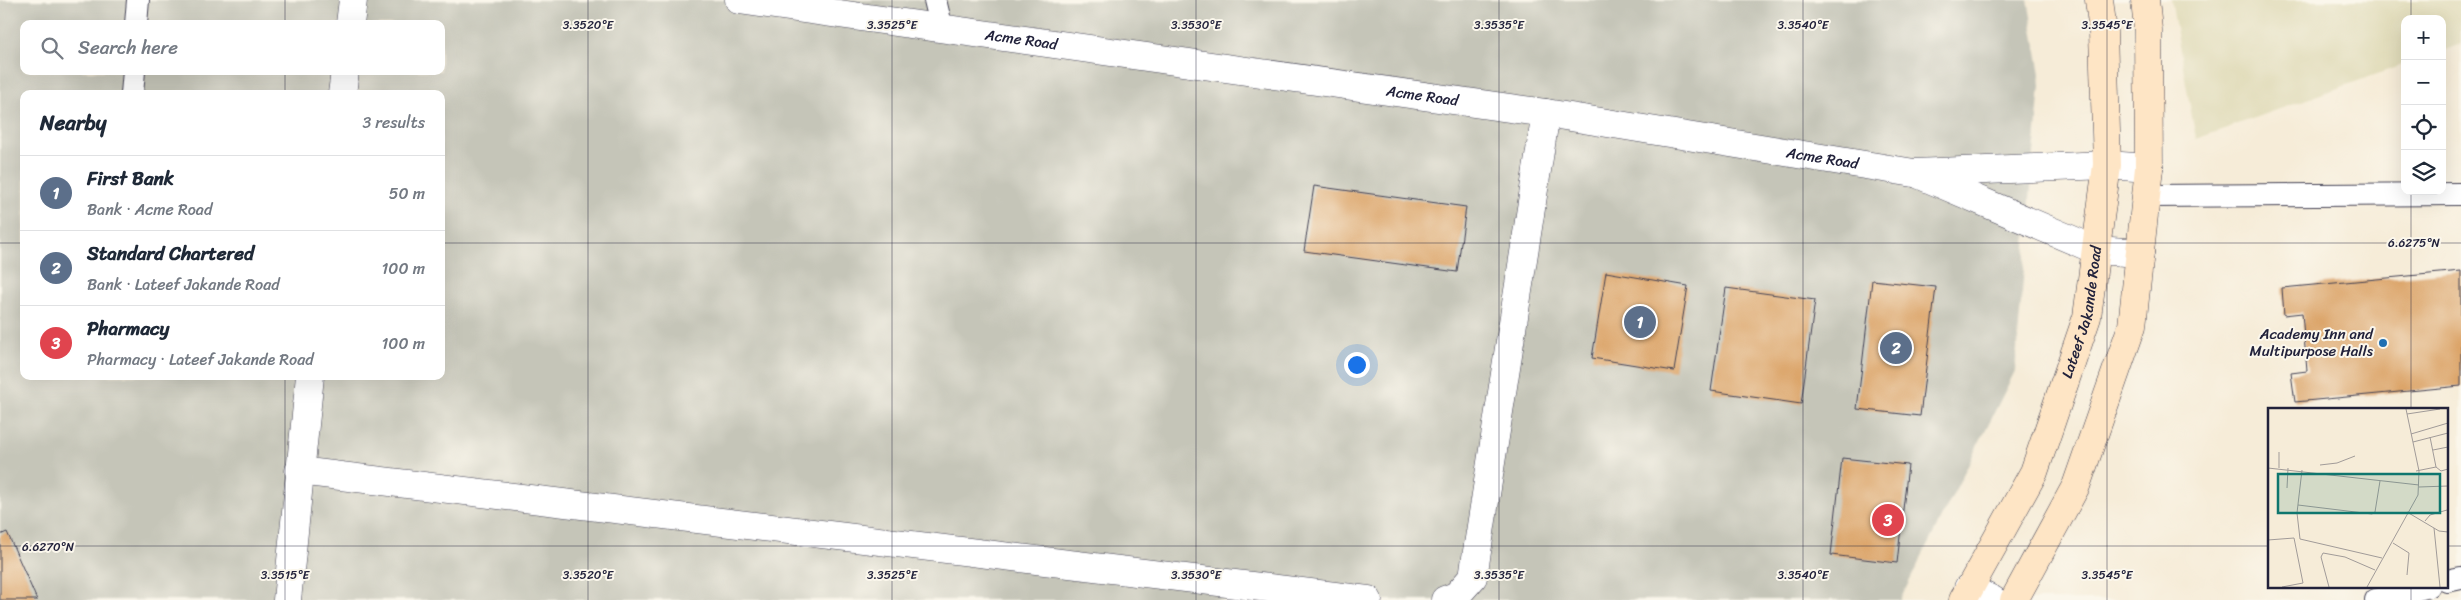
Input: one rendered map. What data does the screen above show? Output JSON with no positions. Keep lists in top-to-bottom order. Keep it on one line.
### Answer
{"streets":{"main road":["Lateef Jakande Road"],"street":["Acme Road"]},"crossings":[["Acme Road","Lateef Jakande Road"]],"places":["Academy Inn and Multipurpose Halls"],"page":{"map_buttons":["+","−"],"search":"Search here","heading":["Nearby","3 results"],"list":[{"mark":"1","name":"First Bank","note":"Bank · Acme Road","value":"50 m"},{"mark":"2","name":"Standard Chartered","note":"Bank · Lateef Jakande Road","value":"100 m"},{"mark":"3","name":"Pharmacy","note":"Pharmacy · Lateef Jakande Road","value":"100 m"}],"pins":["1","2","3"]},"coordinates":["3.3520°E","3.3525°E","3.3530°E","3.3535°E","3.3540°E","3.3545°E","6.6275°N","6.6270°N","3.3515°E"]}
